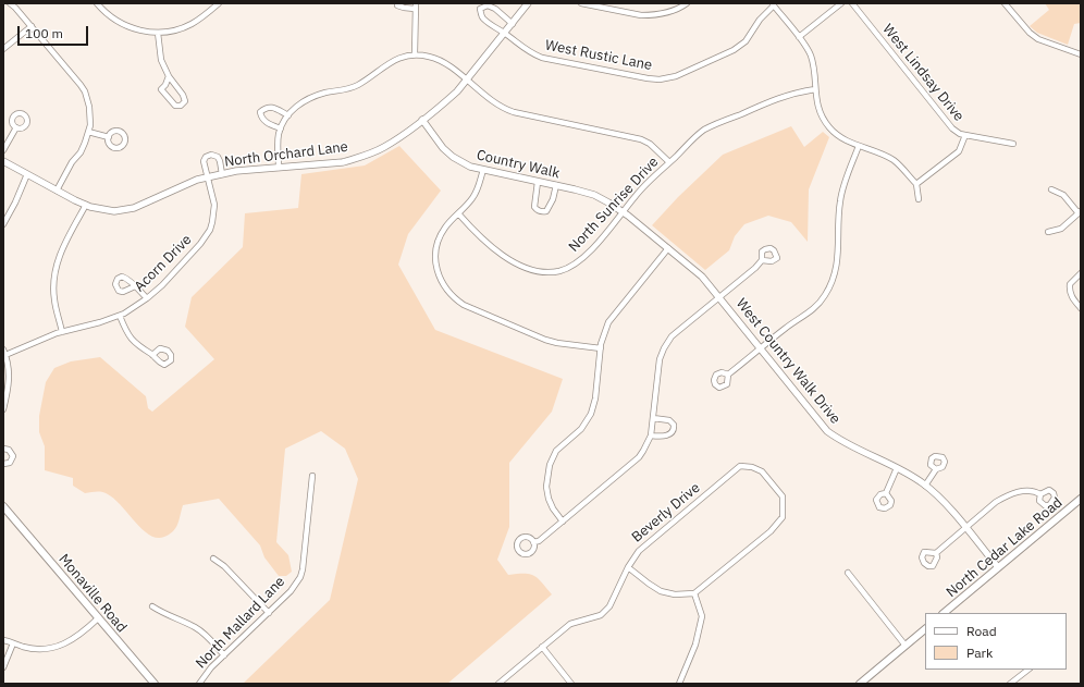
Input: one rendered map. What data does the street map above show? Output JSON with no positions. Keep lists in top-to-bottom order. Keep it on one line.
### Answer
{"streets":{"main road":["North Cedar Lake Road","Monaville Road"],"street":["West Rustic Lane","West Lindsay Drive","North Orchard Lane","Country Walk","North Sunrise Drive","Acorn Drive","West Country Walk Drive","Beverly Drive","North Mallard Lane"]},"crossings":[["West Rustic Lane","North Orchard Lane"],["North Orchard Lane","Country Walk"],["North Orchard Lane","Acorn Drive"],["Country Walk","North Sunrise Drive"],["Country Walk","West Country Walk Drive"],["North Sunrise Drive","West Country Walk Drive"],["West Country Walk Drive","North Cedar Lake Road"]],"legend":["Road","Park"],"scale_bar":"100 m"}
